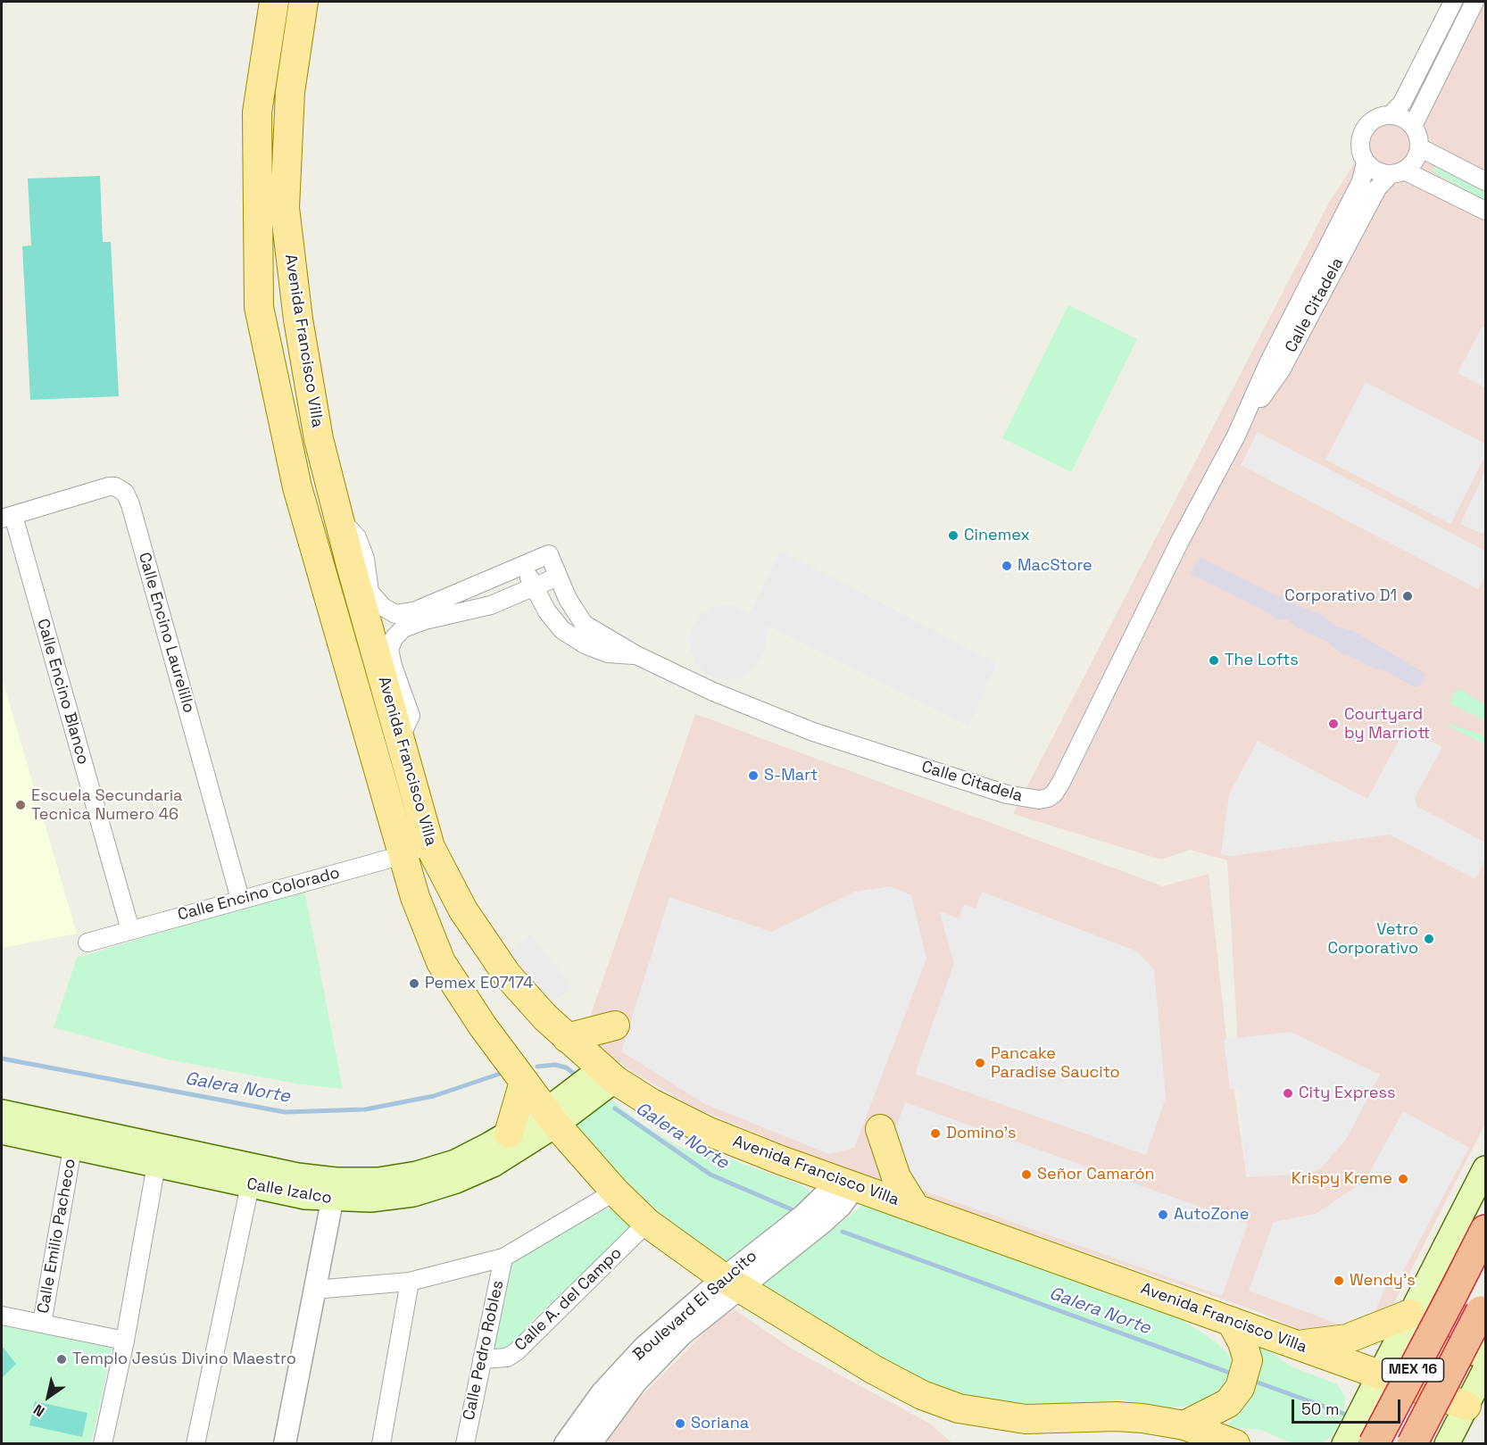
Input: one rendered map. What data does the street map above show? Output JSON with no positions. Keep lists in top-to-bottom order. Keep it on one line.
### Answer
{"streets":{"highway":["MEX 16"],"main road":["Avenida Francisco Villa","Calle Izalco"],"street":["Calle Citadela","Calle Encino Laurelillo","Calle Encino Blanco","Calle Encino Colorado","Calle Emilio Pacheco","Calle A. del Campo","Boulevard El Saucito","Calle Pedro Robles"]},"crossings":[["Avenida Francisco Villa","Calle Encino Colorado"],["Avenida Francisco Villa","Calle Izalco"],["Avenida Francisco Villa","Calle A. del Campo"],["Avenida Francisco Villa","Boulevard El Saucito"],["Calle Encino Laurelillo","Calle Encino Blanco"],["Calle Encino Laurelillo","Calle Encino Colorado"],["Calle Encino Blanco","Calle Encino Colorado"],["Calle Izalco","Calle Emilio Pacheco"],["Calle A. del Campo","Calle Pedro Robles"]],"water":["Galera Norte"],"places":["Cinemex","MacStore","Corporativo D1","The Lofts","Courtyard by Marriott","S-Mart","Escuela Secundaria Tecnica Numero 46","Vetro Corporativo","Pemex E07174","Pancake Paradise Saucito","City Express","Domino's","Señor Camarón","Krispy Kreme","AutoZone","Wendy's","Templo Jesús Divino Maestro","Soriana"],"scale_bar":"50 m","north":"bottom left"}
